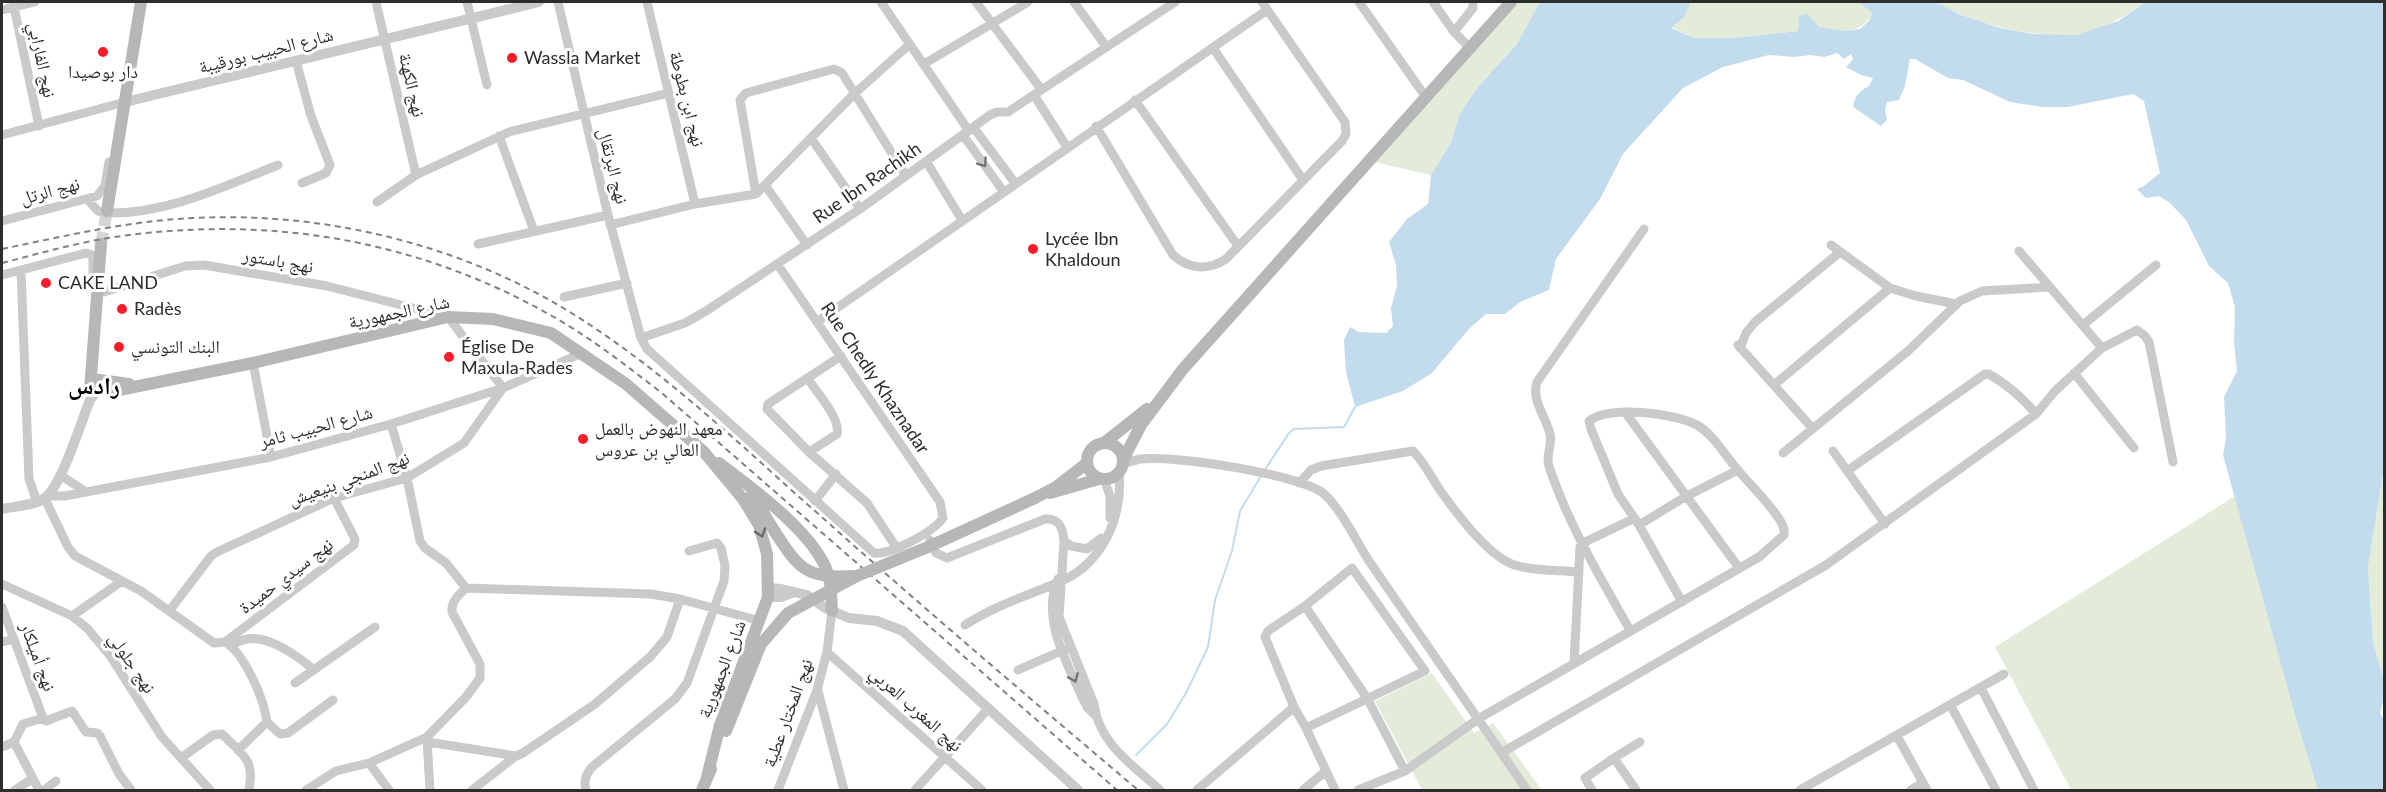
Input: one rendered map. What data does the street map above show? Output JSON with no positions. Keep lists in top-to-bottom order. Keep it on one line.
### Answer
{"streets":{"main road":["شارع الجمهورية"],"street":["شارع الحبيب بورقيبة","نهج الفارابي","نهج الكهنة","نهج ابن بطوطة","نهج البرتقال","Rue Ibn Rachikh","نهج الرتل","نهج باستور","Rue Chedly Khaznadar","شارع الحبيب ثامر","نهج المنجي بنيعيش","نهج سيدي حميدة","نهج أميلكار","نهج جلولي","نهج المغرب العربي","نهج المختار عطية"]},"crossings":[["شارع الحبيب بورقيبة","نهج الفارابي"],["شارع الحبيب بورقيبة","نهج الكهنة"],["شارع الحبيب بورقيبة","نهج الرتل"],["نهج البرتقال","Rue Ibn Rachikh"],["Rue Ibn Rachikh","Rue Chedly Khaznadar"],["نهج باستور","شارع الجمهورية"],["شارع الجمهورية","شارع الحبيب ثامر"],["شارع الحبيب ثامر","نهج المنجي بنيعيش"],["نهج المنجي بنيعيش","نهج سيدي حميدة"],["نهج المغرب العربي","نهج المختار عطية"]],"districts":["رادس"],"places":["دار بوصيدا","Wassla Market","Lycée Ibn Khaldoun","CAKE LAND","Radès","البنك التونسي","Église De Maxula-Rades","معهد النهوض بالعمل العالي بن عروس"]}
